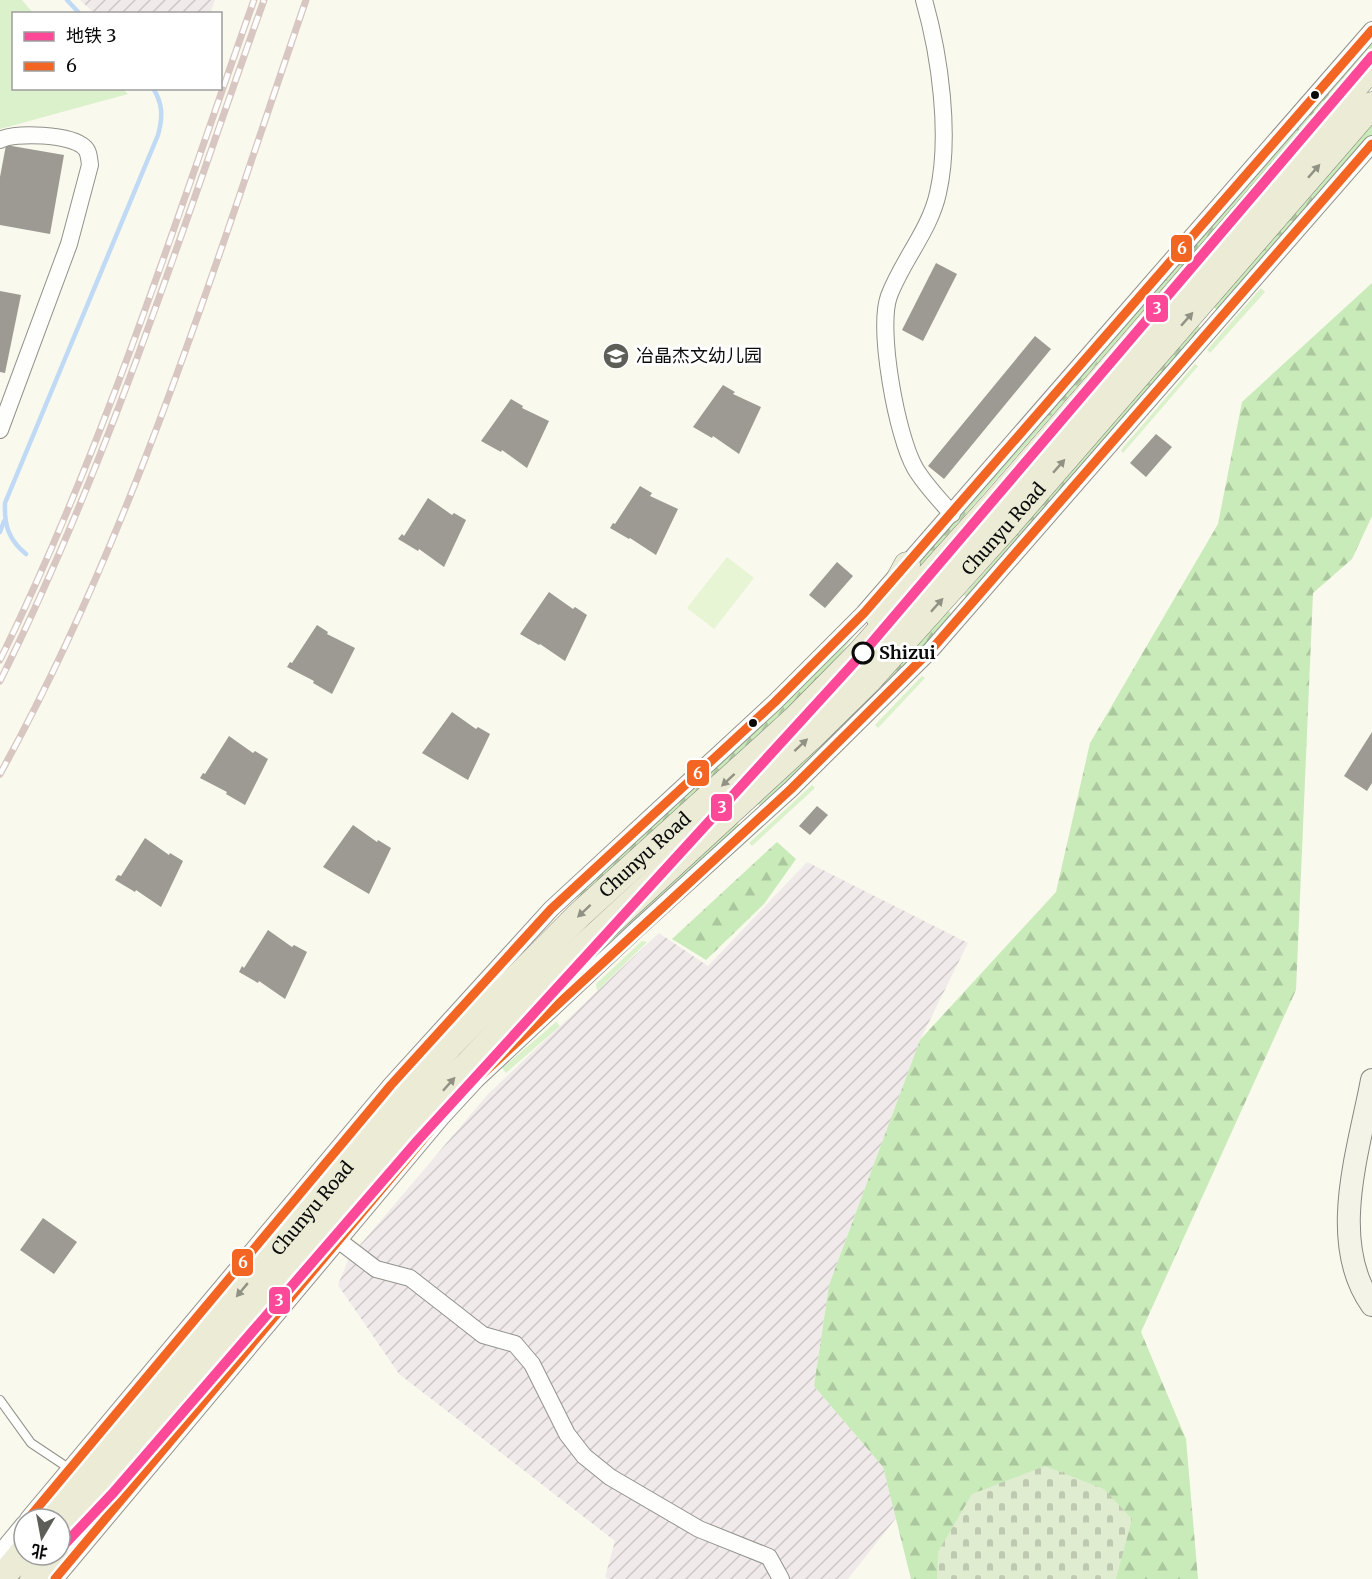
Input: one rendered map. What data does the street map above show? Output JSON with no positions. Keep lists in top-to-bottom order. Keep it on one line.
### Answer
{"streets":{"main road":["Chunyu Road"]},"places":{"school or university":["冶晶杰文幼儿园"],"other":["Shizui"]},"lines":["transit line 6","metro line 3"],"legend":["地铁 3","6"],"north":"bottom"}
